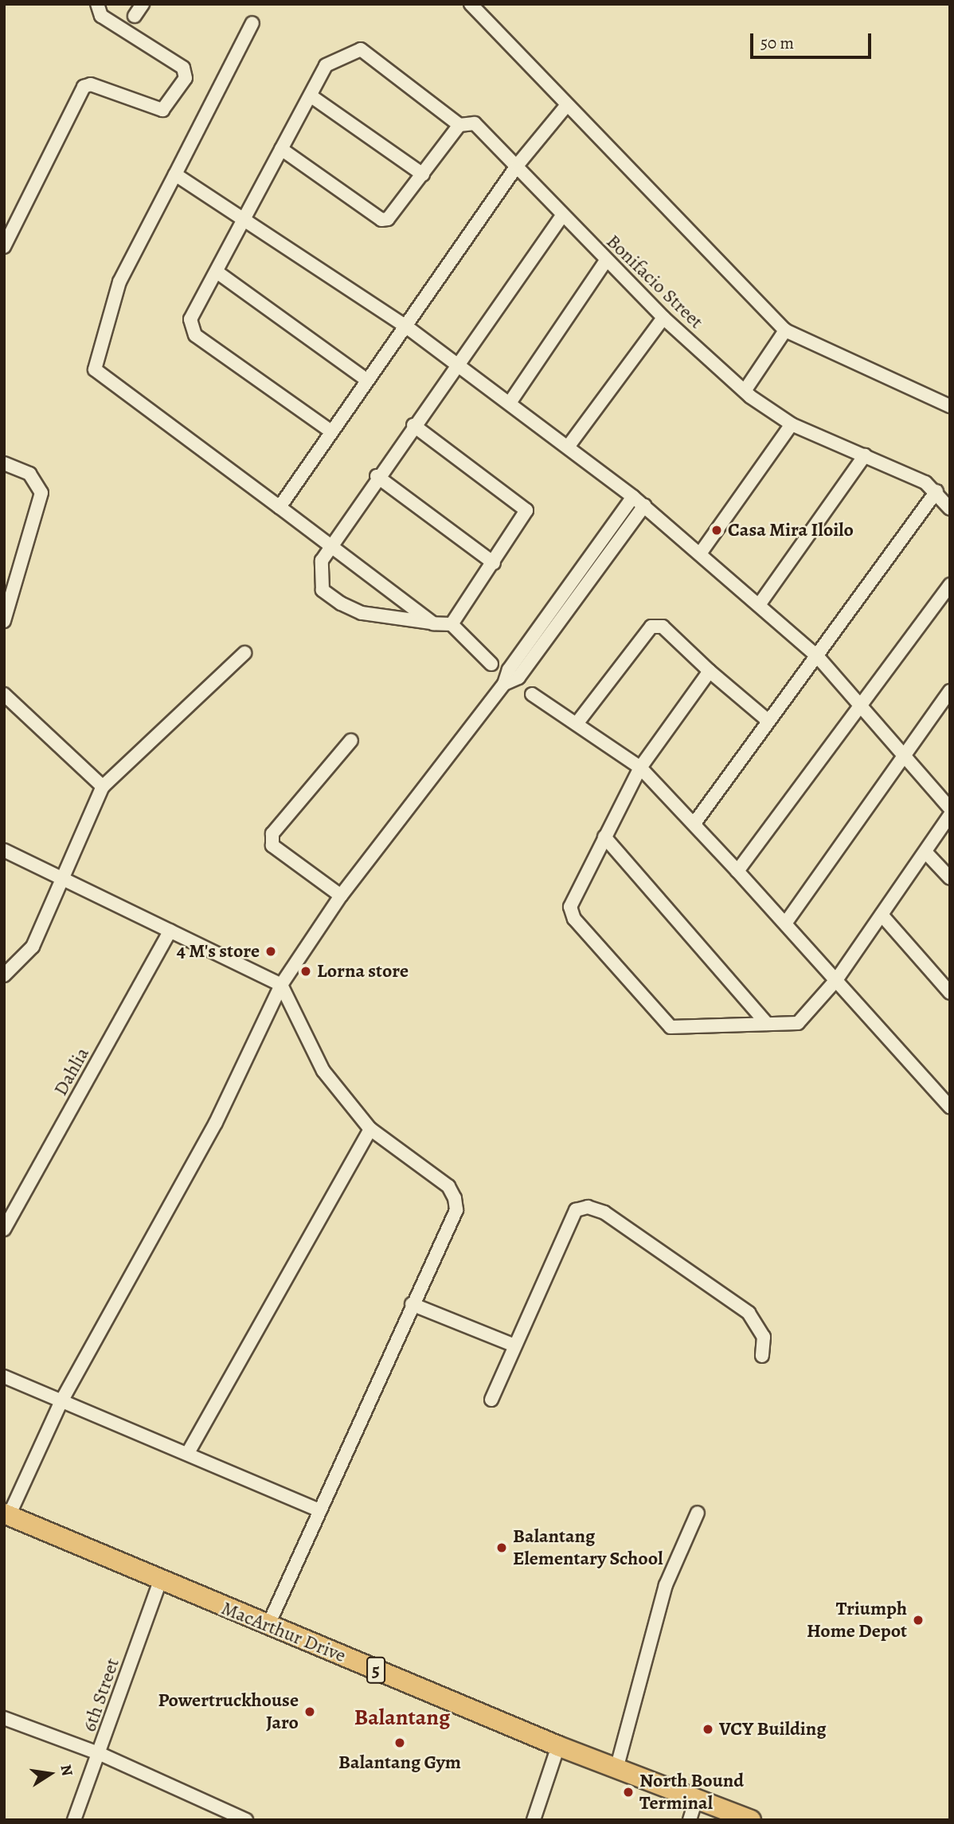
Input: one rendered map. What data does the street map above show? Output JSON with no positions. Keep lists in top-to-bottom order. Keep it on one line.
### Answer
{"streets":{"main road":["MacArthur Drive","5"],"street":["Bonifacio Street","Dahlia","6th Street"]},"crossings":[["MacArthur Drive","6th Street"]],"districts":["Balantang"],"places":["Casa Mira Iloilo","4 M's store","Lorna store","Balantang Elementary School","Triumph Home Depot","Powertruckhouse Jaro","VCY Building","Balantang Gym","North Bound Terminal"],"scale_bar":"50 m","north":"right"}
